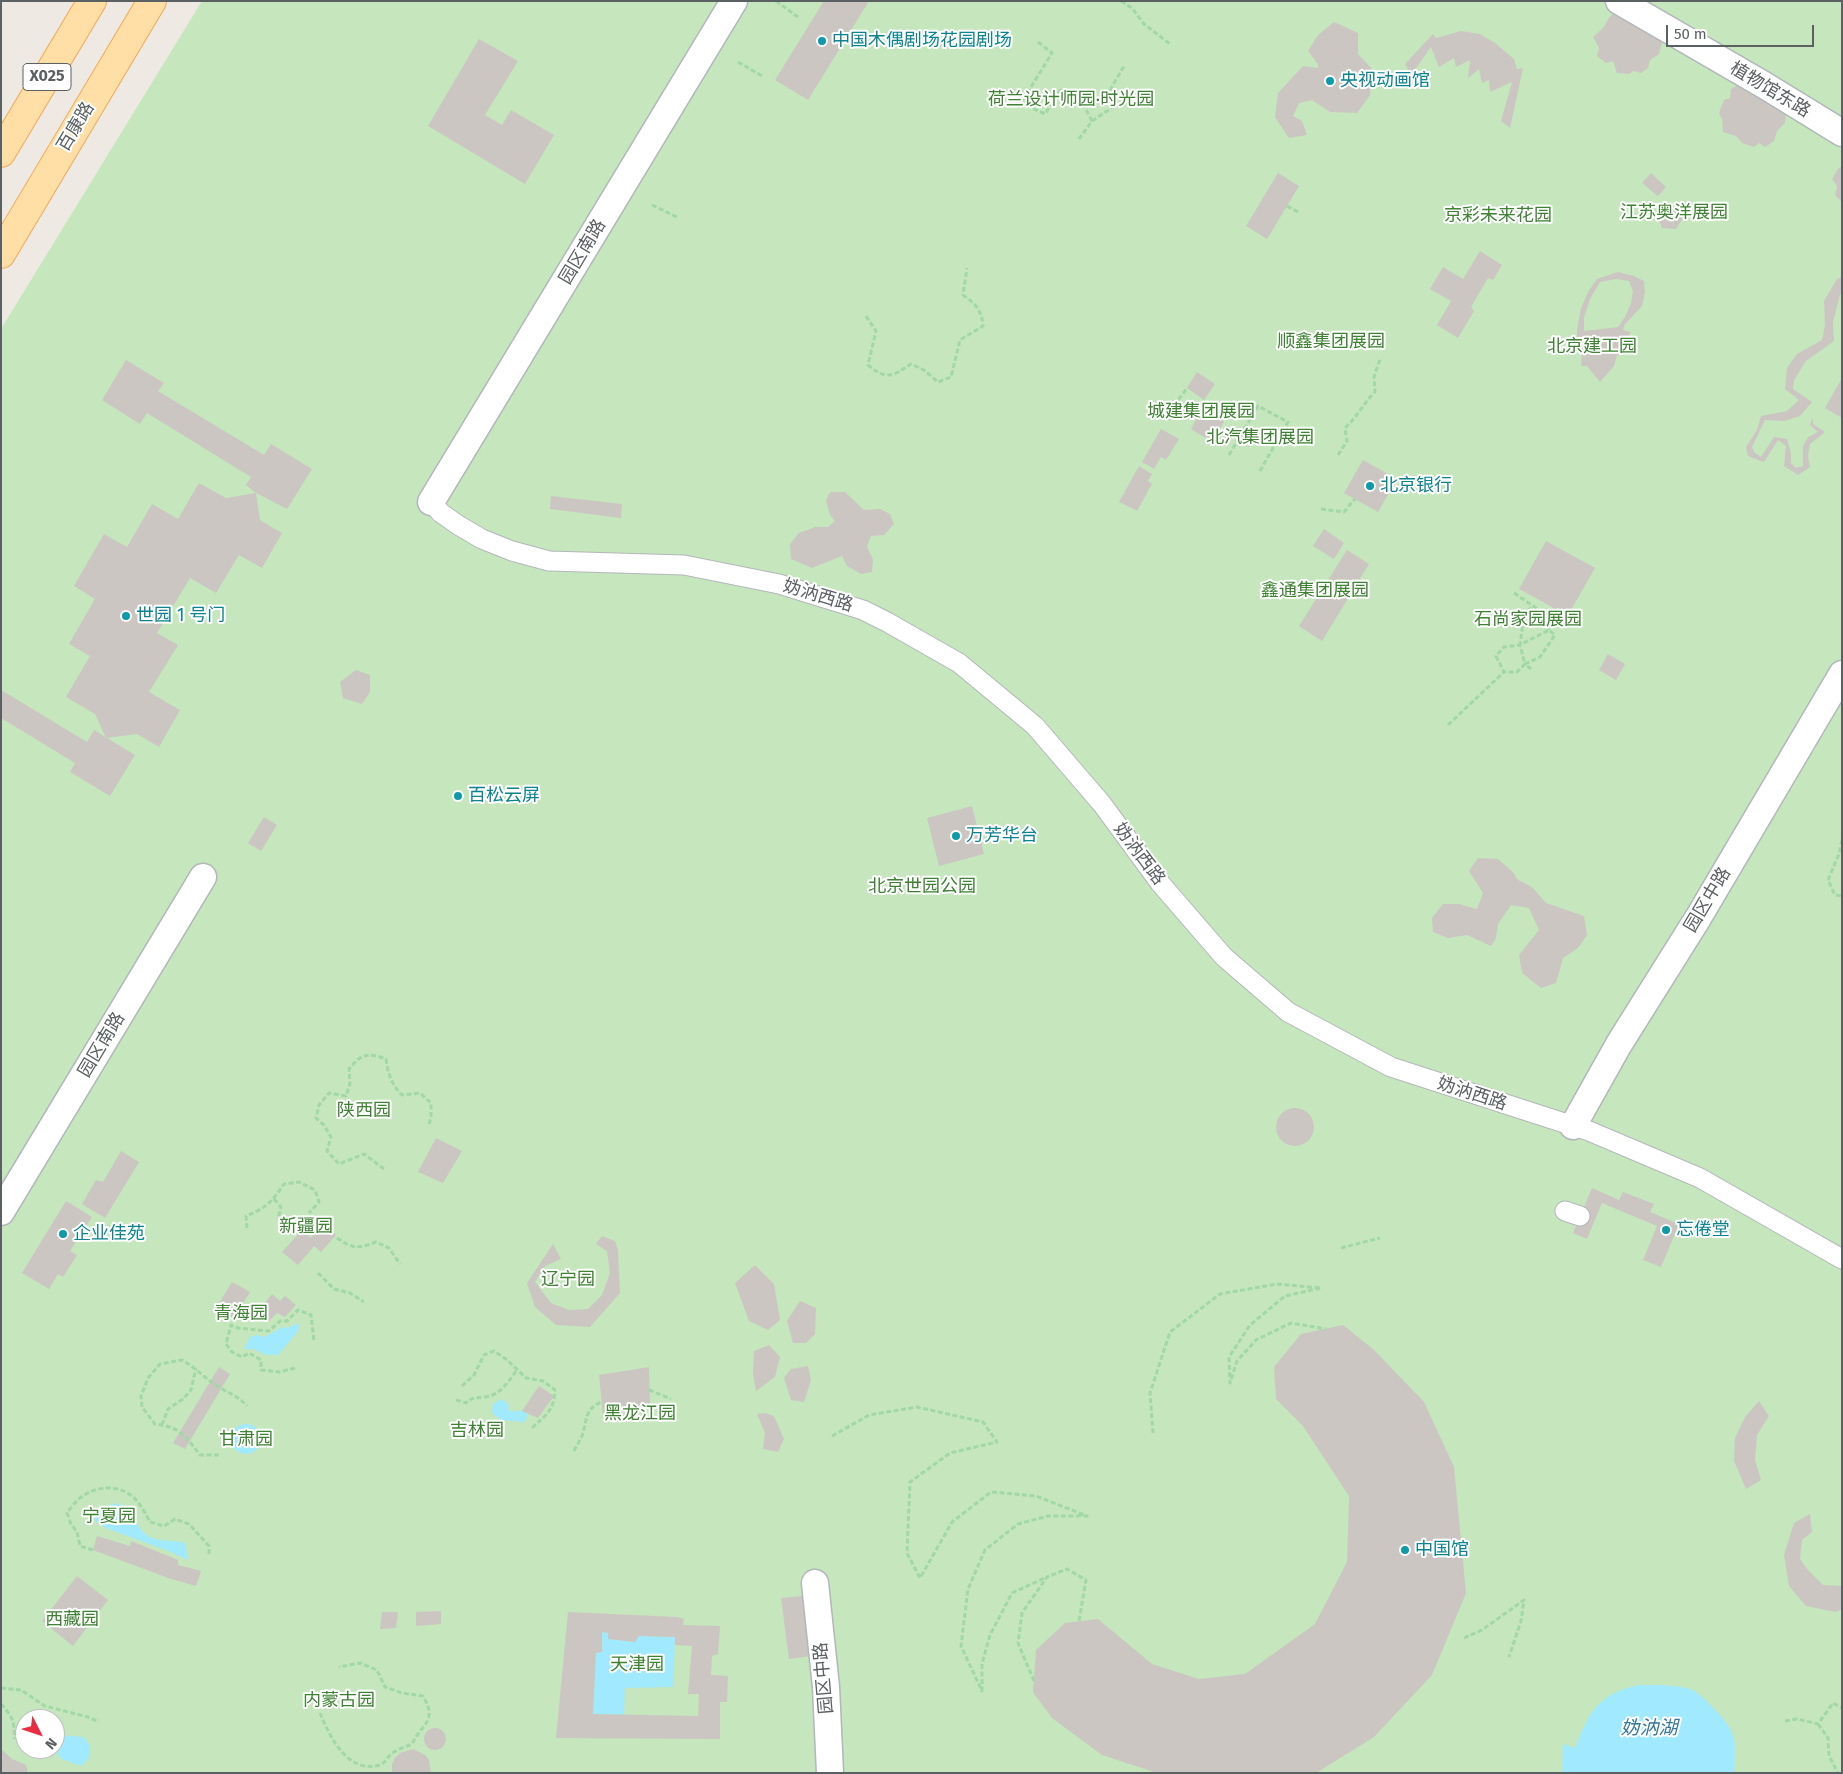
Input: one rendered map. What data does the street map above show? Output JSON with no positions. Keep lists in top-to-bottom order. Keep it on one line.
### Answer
{"streets":{"main road":["X025","百康路"],"street":["植物馆东路","园区南路","妫汭西路","园区中路"]},"crossings":[["园区南路","妫汭西路"],["妫汭西路","园区中路"]],"water":["妫汭湖"],"parks":["荷兰设计师园·时光园","江苏奥洋展园","京彩未来花园","顺鑫集团展园","北京建工园","城建集团展园","北汽集团展园","鑫通集团展园","石尚家园展园","北京世园公园","陕西园","新疆园","辽宁园","青海园","黑龙江园","吉林园","甘肃园","宁夏园","西藏园","天津园","内蒙古园"],"places":["中国木偶剧场花园剧场","央视动画馆","北京银行","世园 1 号门","百松云屏","万芳华台","忘倦堂","企业佳苑","中国馆"],"scale_bar":"50 m","north":"bottom right"}
